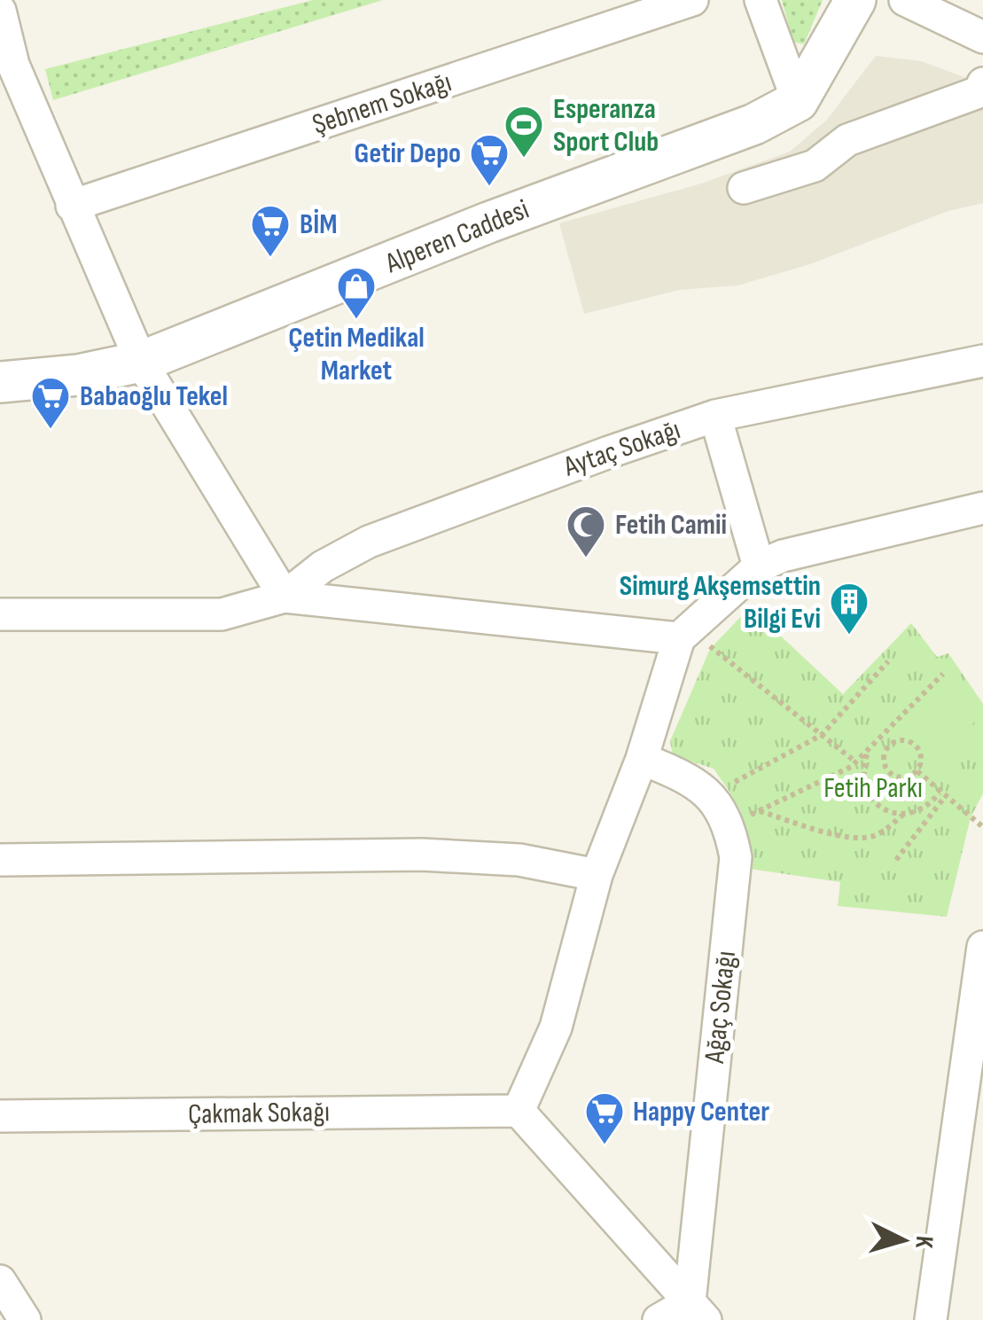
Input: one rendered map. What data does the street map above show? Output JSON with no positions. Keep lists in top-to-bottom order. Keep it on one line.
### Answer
{"streets":{"street":["Şebnem Sokağı","Alperen Caddesi","Aytaç Sokağı","Ağaç Sokağı","Çakmak Sokağı"]},"parks":["Fetih Parkı"],"places":{"sports":["Esperanza Sport Club"],"supermarket":["Getir Depo","BİM","Babaoğlu Tekel","Happy Center"],"shop":["Çetin Medikal Market"],"mosque":["Fetih Camii"],"building":["Simurg Akşemsettin Bilgi Evi"]},"north":"right"}
